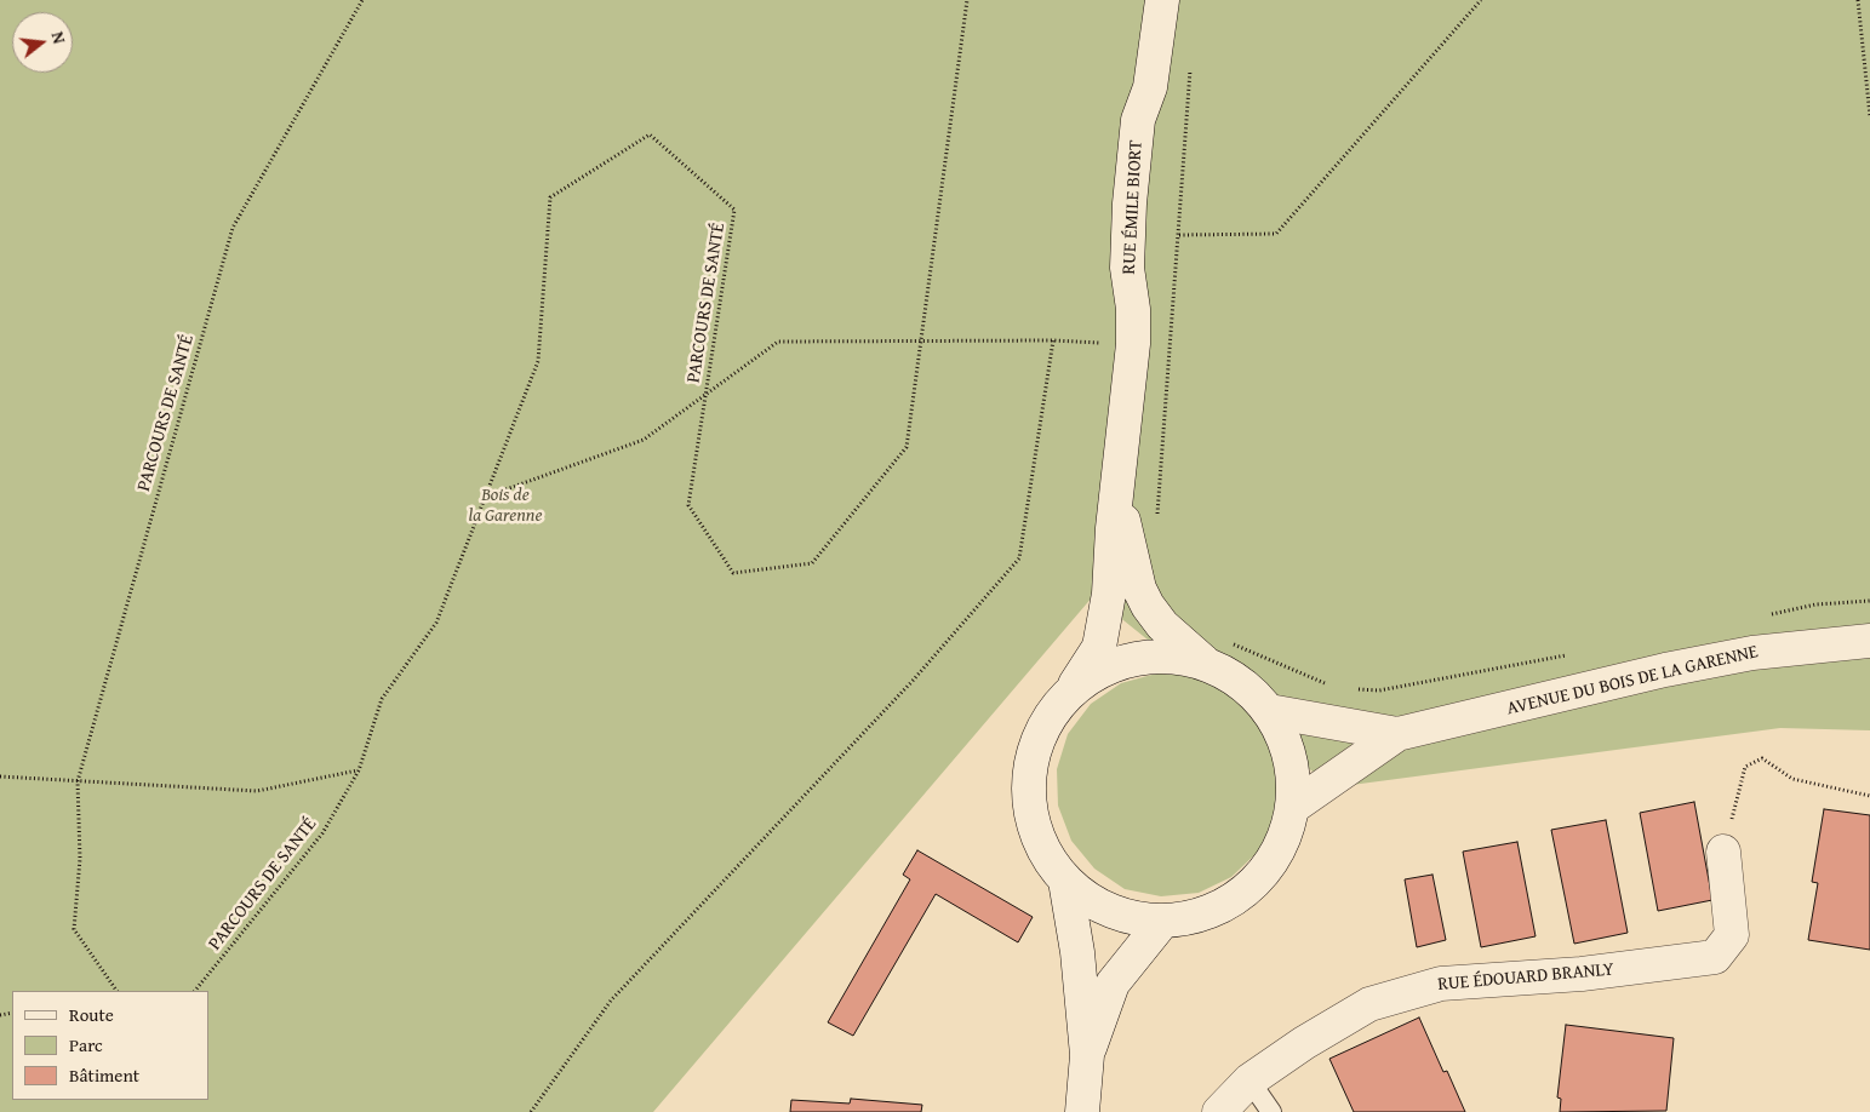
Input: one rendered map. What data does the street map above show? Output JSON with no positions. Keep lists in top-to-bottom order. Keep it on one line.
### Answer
{"streets":{"street":["RUE ÉMILE BIORT","AVENUE DU BOIS DE LA GARENNE","RUE ÉDOUARD BRANLY"],"path":["PARCOURS DE SANTÉ"]},"parks":["Bois de la Garenne"],"legend":["Route","Parc","Bâtiment"],"north":"right"}
